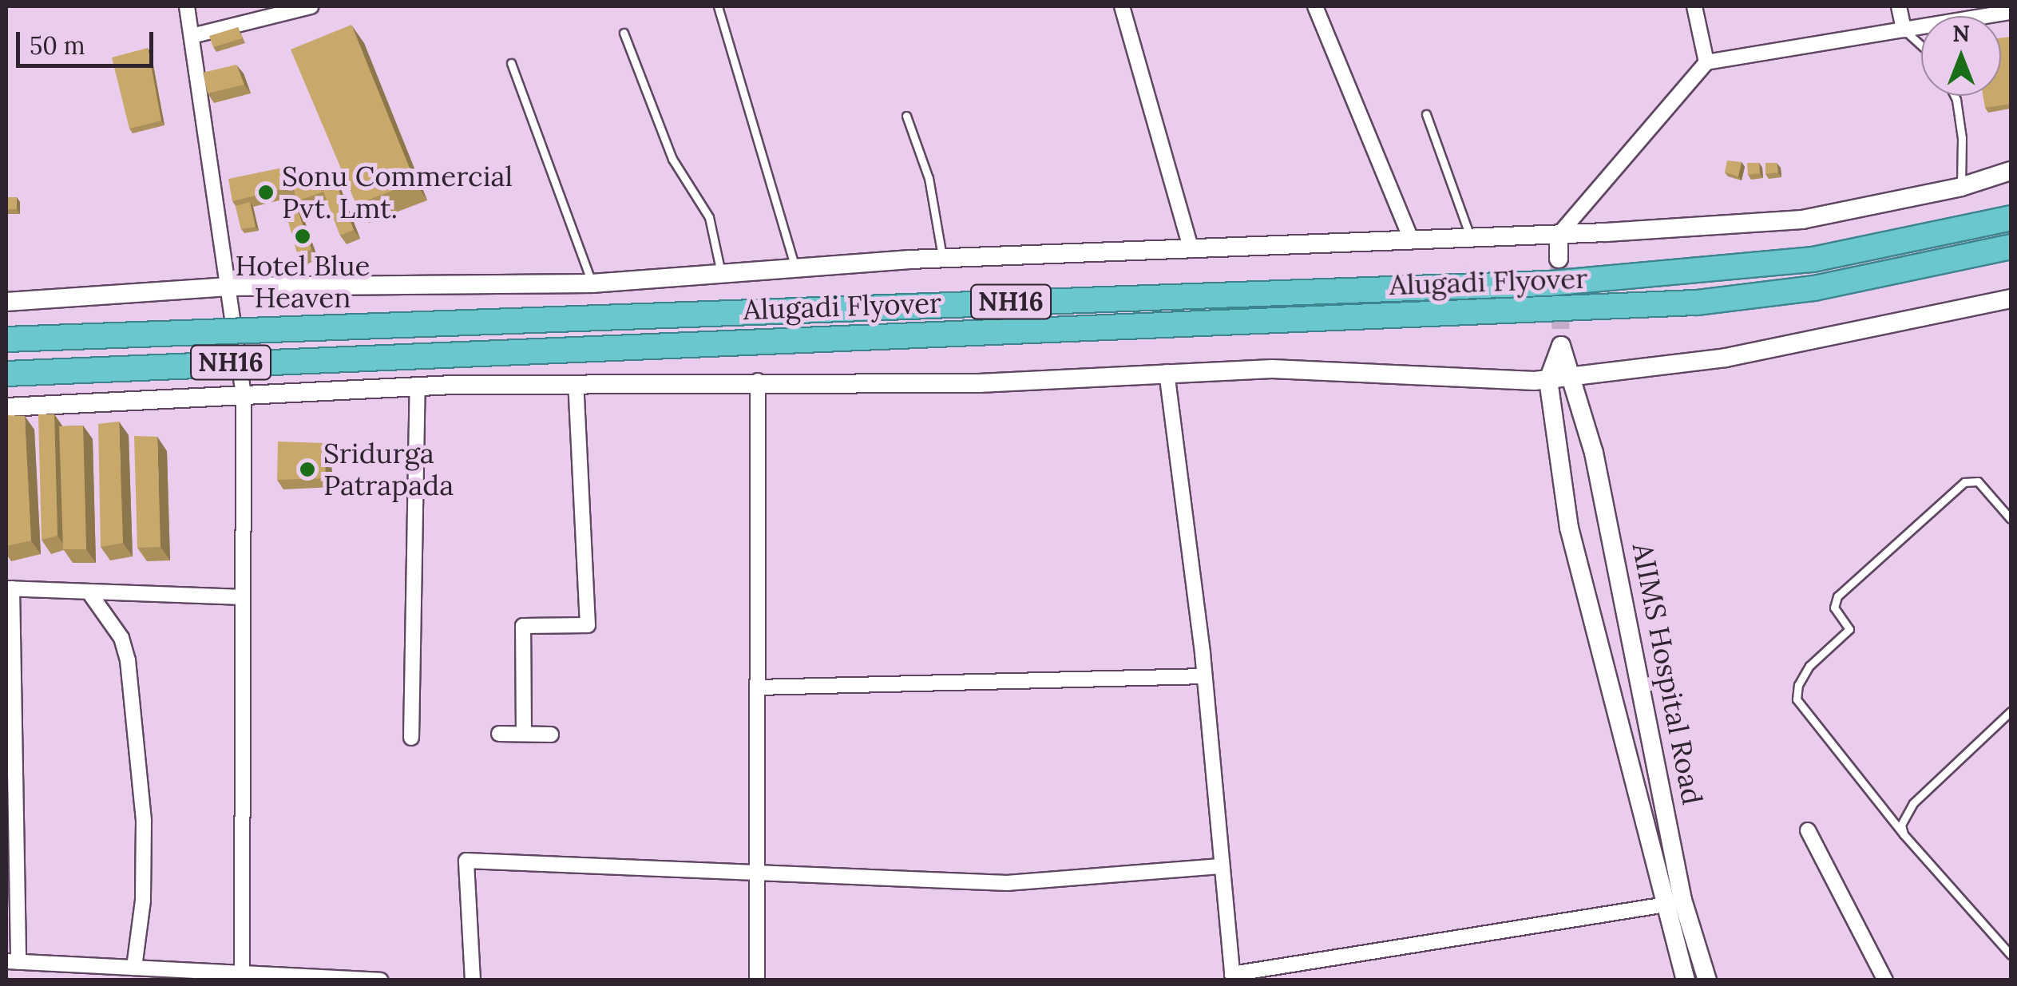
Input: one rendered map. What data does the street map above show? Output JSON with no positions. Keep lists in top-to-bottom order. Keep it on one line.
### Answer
{"streets":{"highway":["Alugadi Flyover","NH16"],"street":["AIIMS Hospital Road"]},"places":["Sonu Commercial Pvt. Lmt.","Hotel Blue Heaven","Sridurga Patrapada"],"scale_bar":"50 m","north":"top"}
